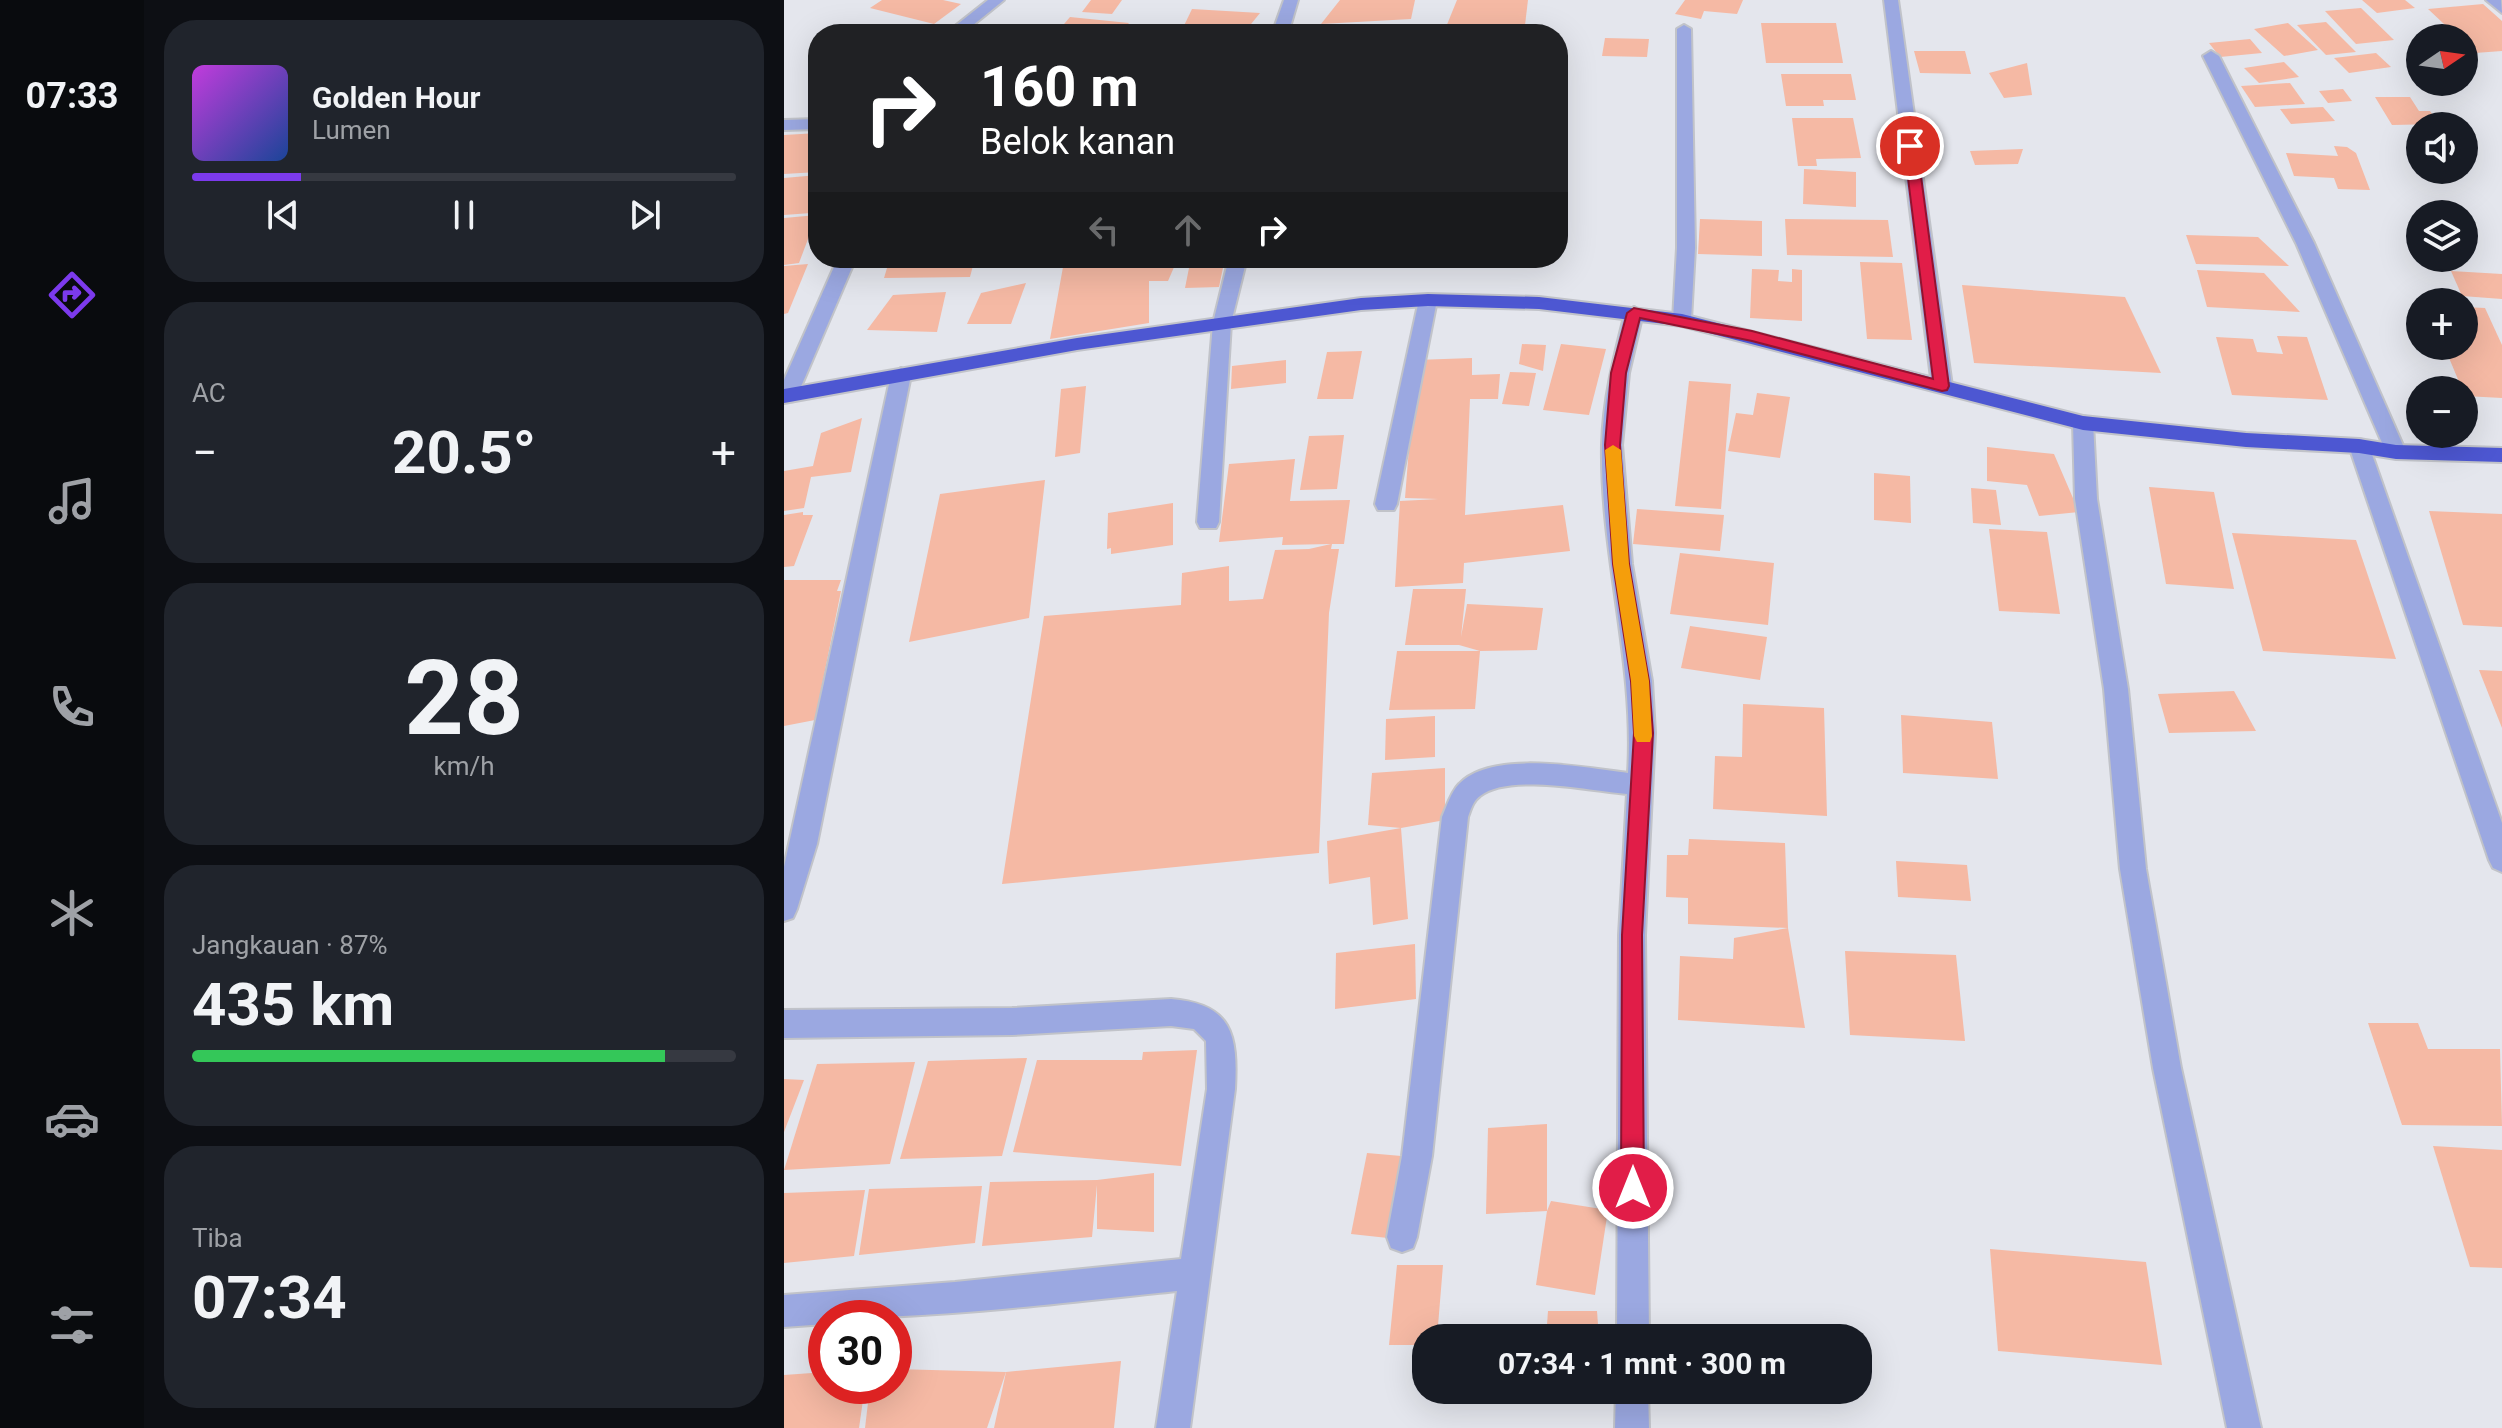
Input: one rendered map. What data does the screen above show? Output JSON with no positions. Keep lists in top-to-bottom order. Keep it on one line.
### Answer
{"north":"right","page":{"tabs":"07:33","map_buttons":["+","−"],"turn":["160 m","Belok kanan"],"song":["Golden Hour","Lumen"],"tile":["AC",["28","km/h"],["Jangkauan · 87%","435 km"],["Tiba","07:34"]],"heat":["−","20.5°","+"],"limit":"30","trip":"07:34 · 1 mnt · 300 m"}}
